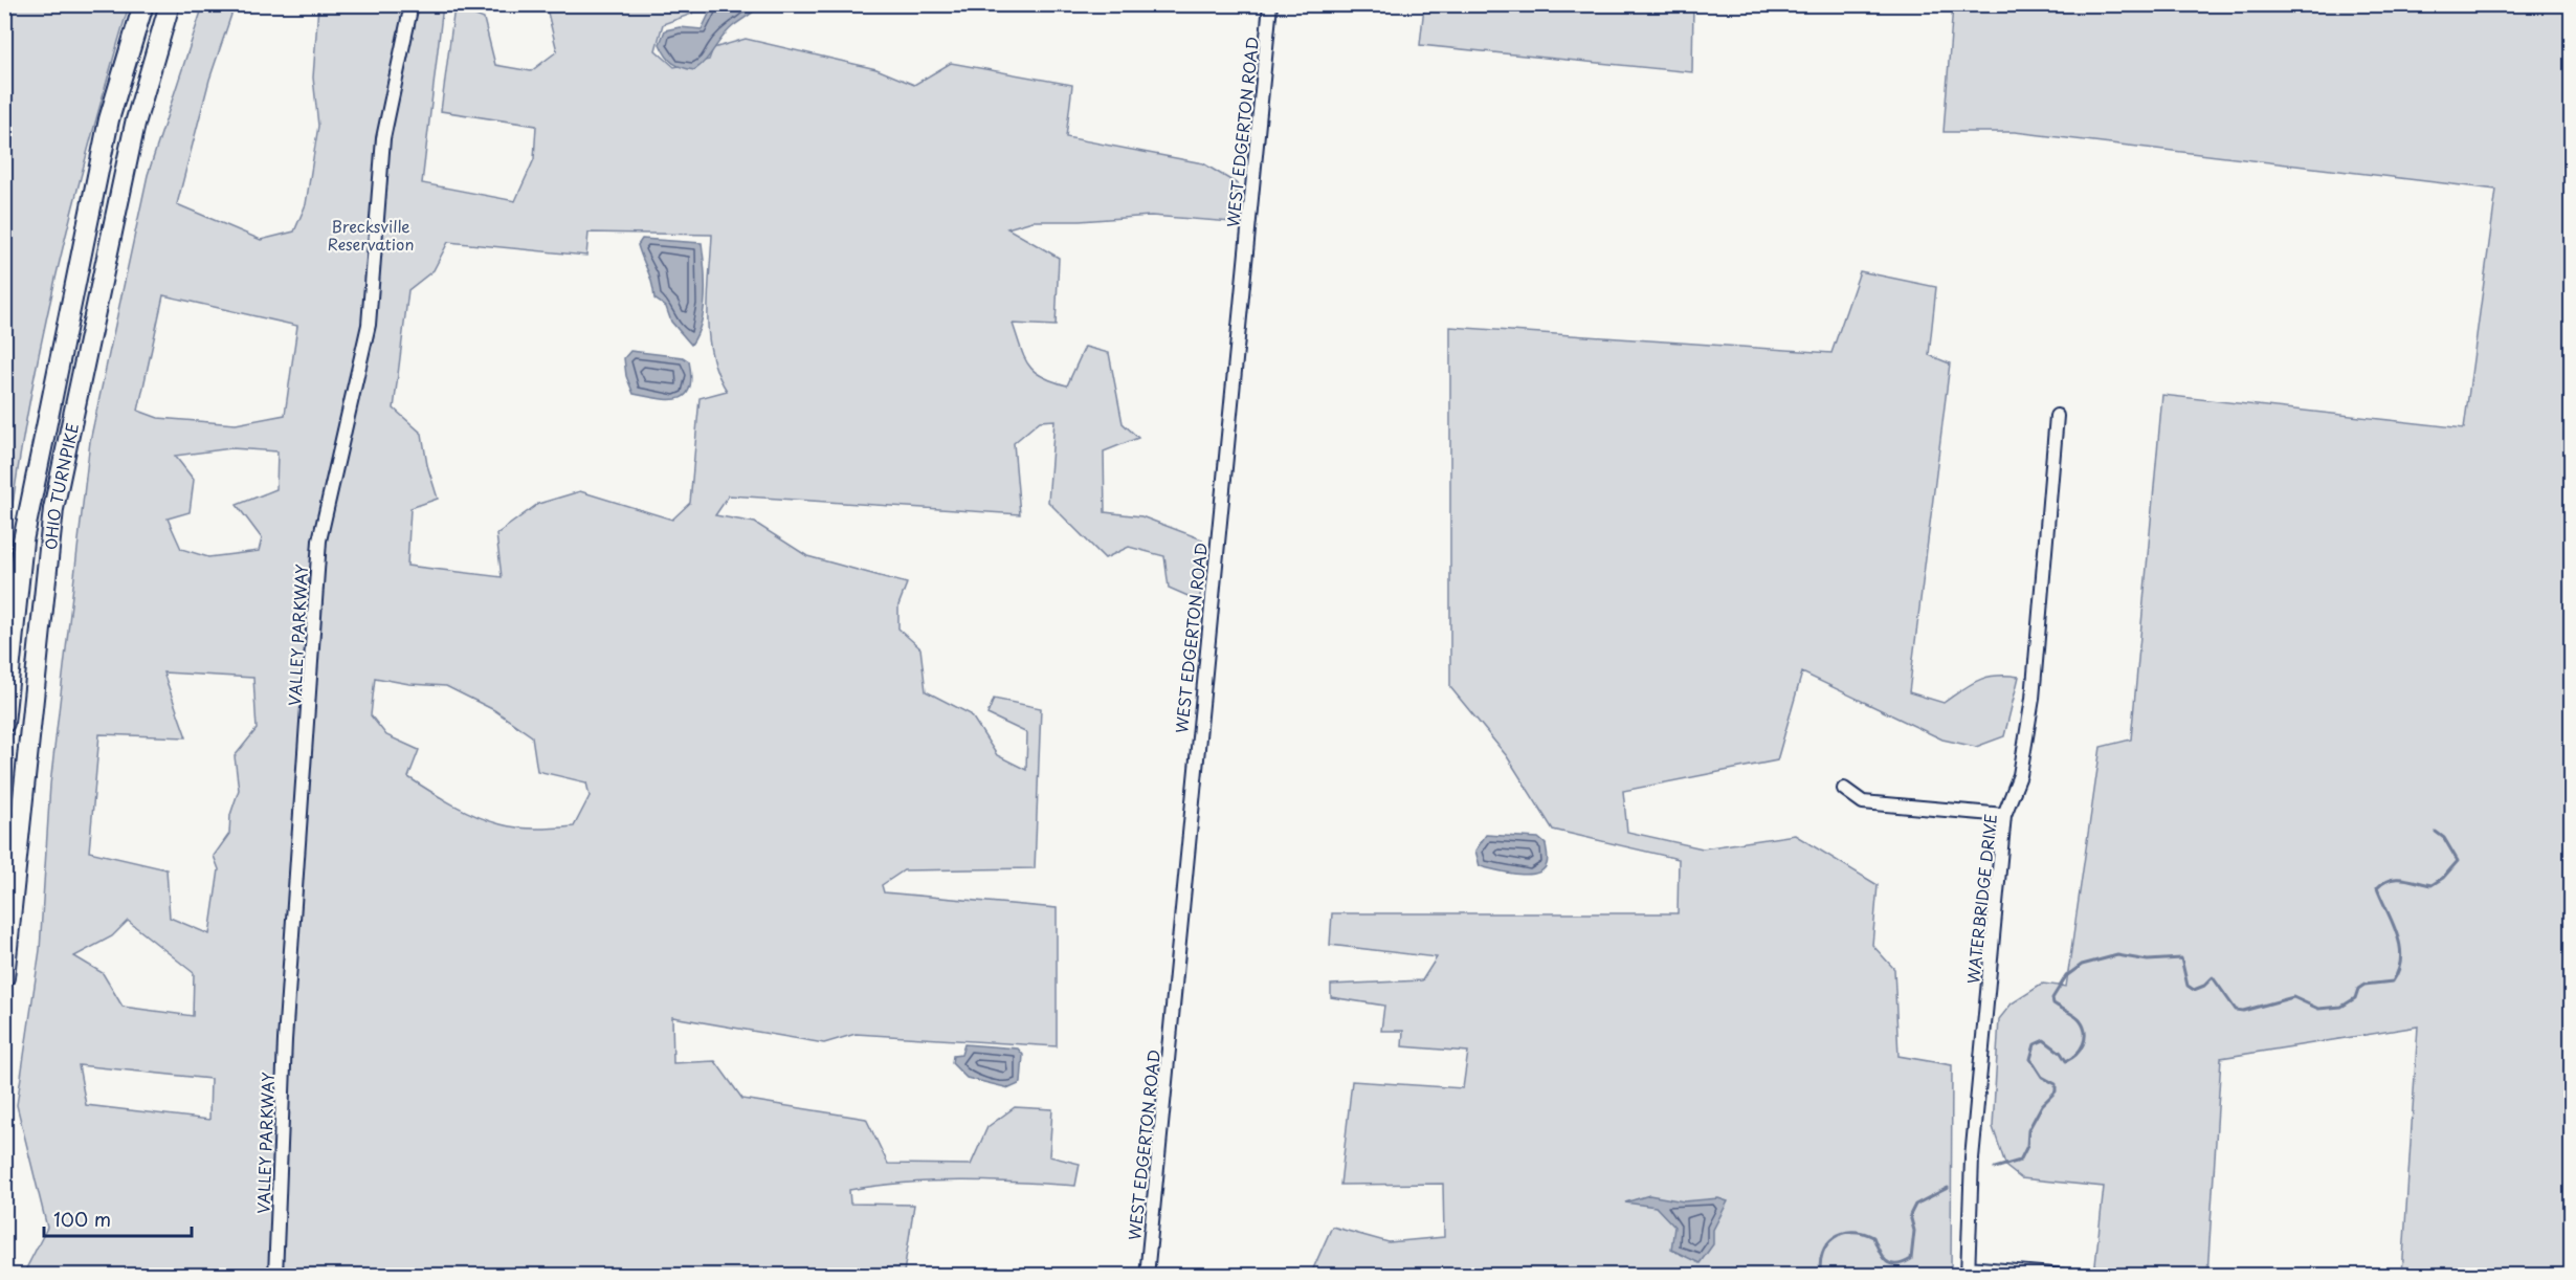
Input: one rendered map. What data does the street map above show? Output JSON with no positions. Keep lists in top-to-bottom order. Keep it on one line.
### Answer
{"streets":{"highway":["OHIO TURNPIKE"],"street":["WEST EDGERTON ROAD","VALLEY PARKWAY","WATERBRIDGE DRIVE"]},"parks":["Brecksville Reservation"],"scale_bar":"100 m"}
